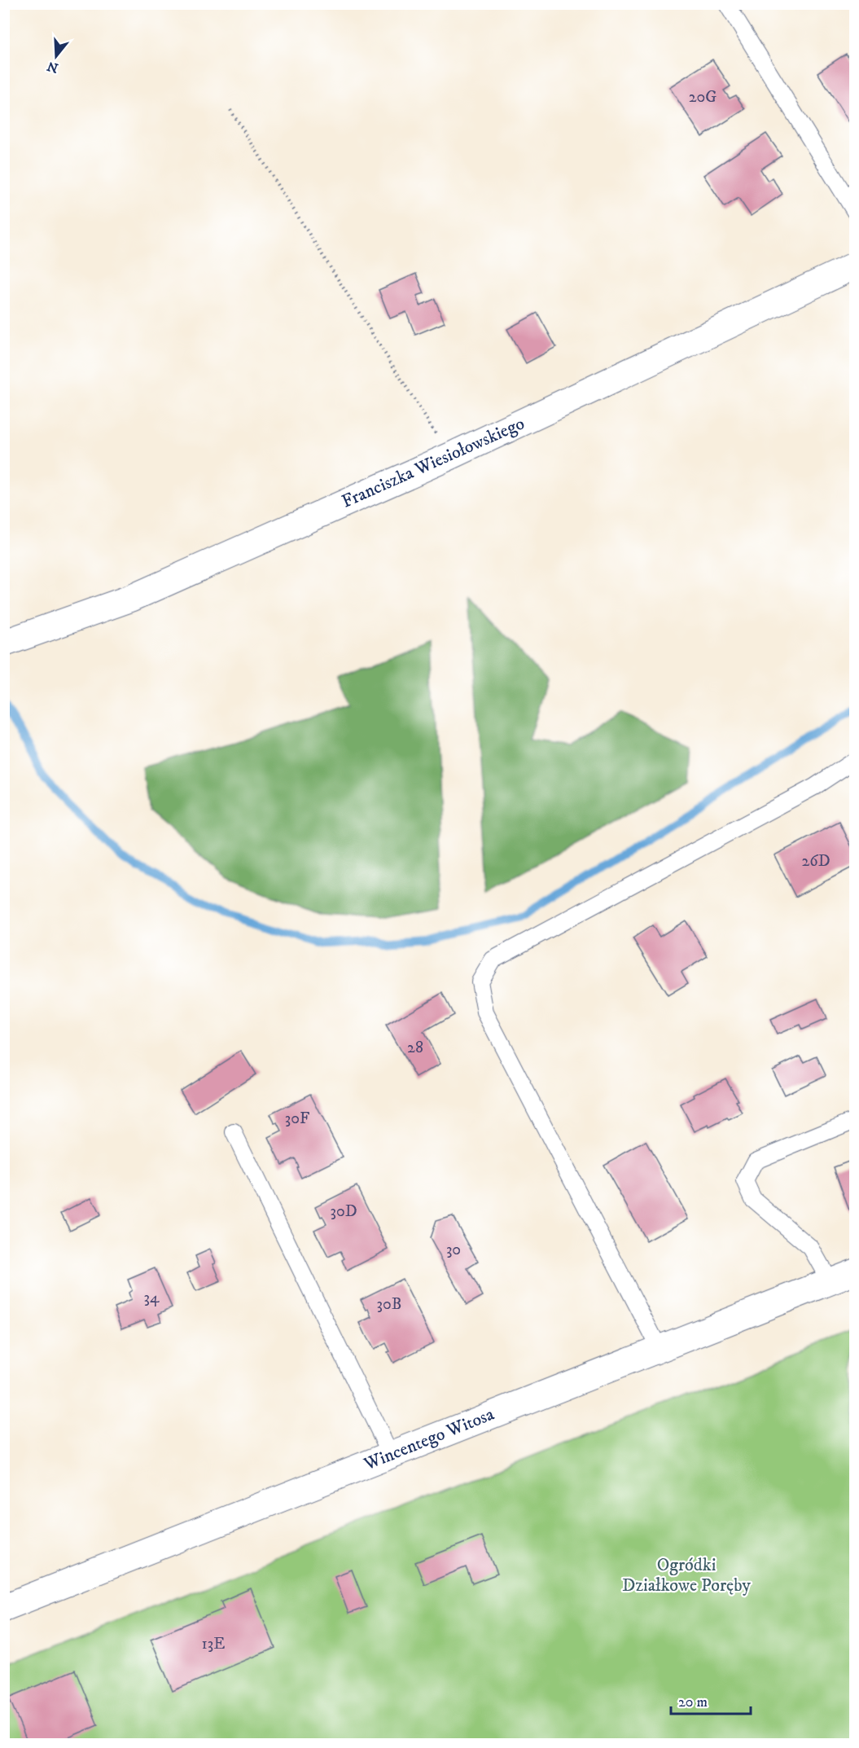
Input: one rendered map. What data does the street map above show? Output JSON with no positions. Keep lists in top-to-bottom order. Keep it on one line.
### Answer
{"streets":{"street":["Franciszka Wiesiołowskiego","Wincentego Witosa"]},"parks":["Ogródki Działkowe Poręby"],"house_numbers":["20G","26D","28","30F","30D","30","34","30B","13E"],"scale_bar":"20 m","north":"bottom"}
